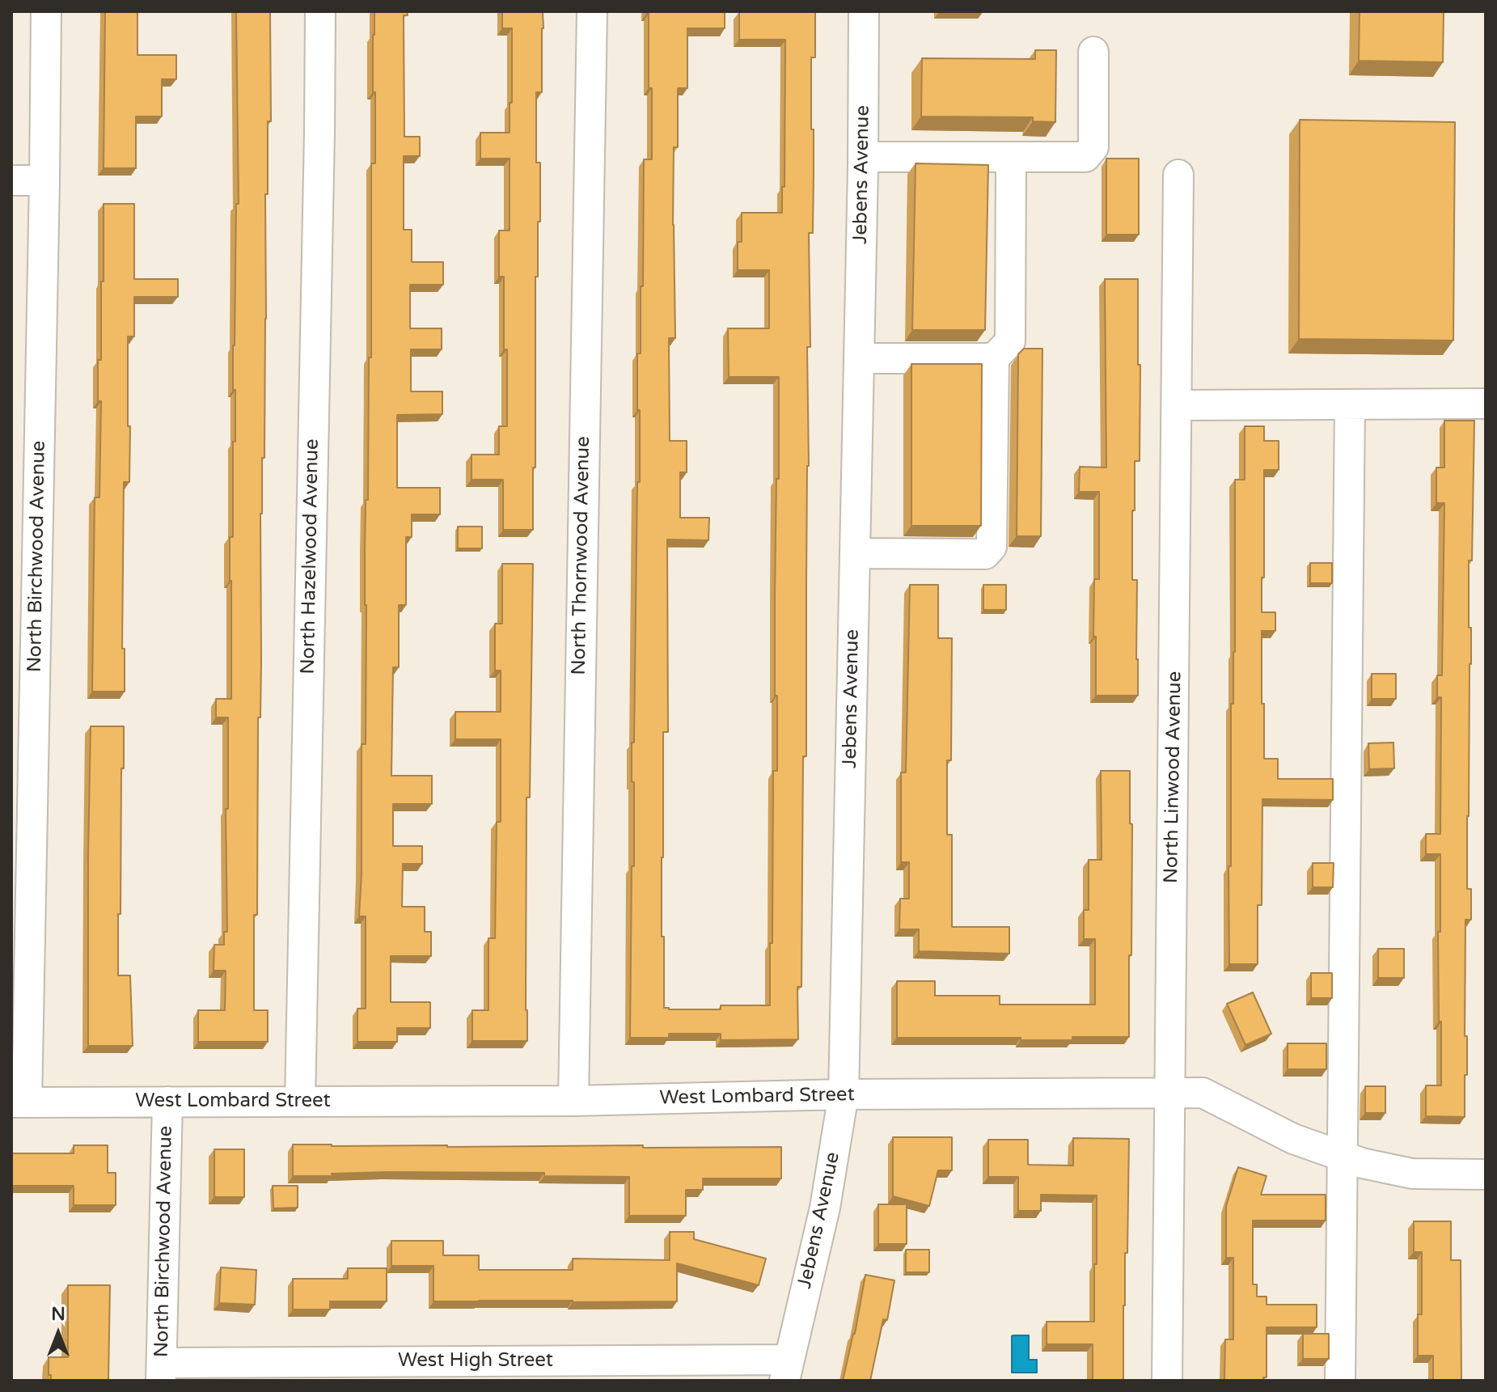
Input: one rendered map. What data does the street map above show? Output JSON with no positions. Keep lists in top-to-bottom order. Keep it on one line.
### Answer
{"streets":{"street":["Jebens Avenue","North Thornwood Avenue","North Birchwood Avenue","North Hazelwood Avenue","North Linwood Avenue","West Lombard Street","West High Street"]},"crossings":[["Jebens Avenue","West Lombard Street"],["Jebens Avenue","West High Street"],["North Thornwood Avenue","West Lombard Street"],["North Birchwood Avenue","West Lombard Street"],["North Birchwood Avenue","West High Street"],["North Hazelwood Avenue","West Lombard Street"],["North Linwood Avenue","West Lombard Street"]],"north":"top"}
